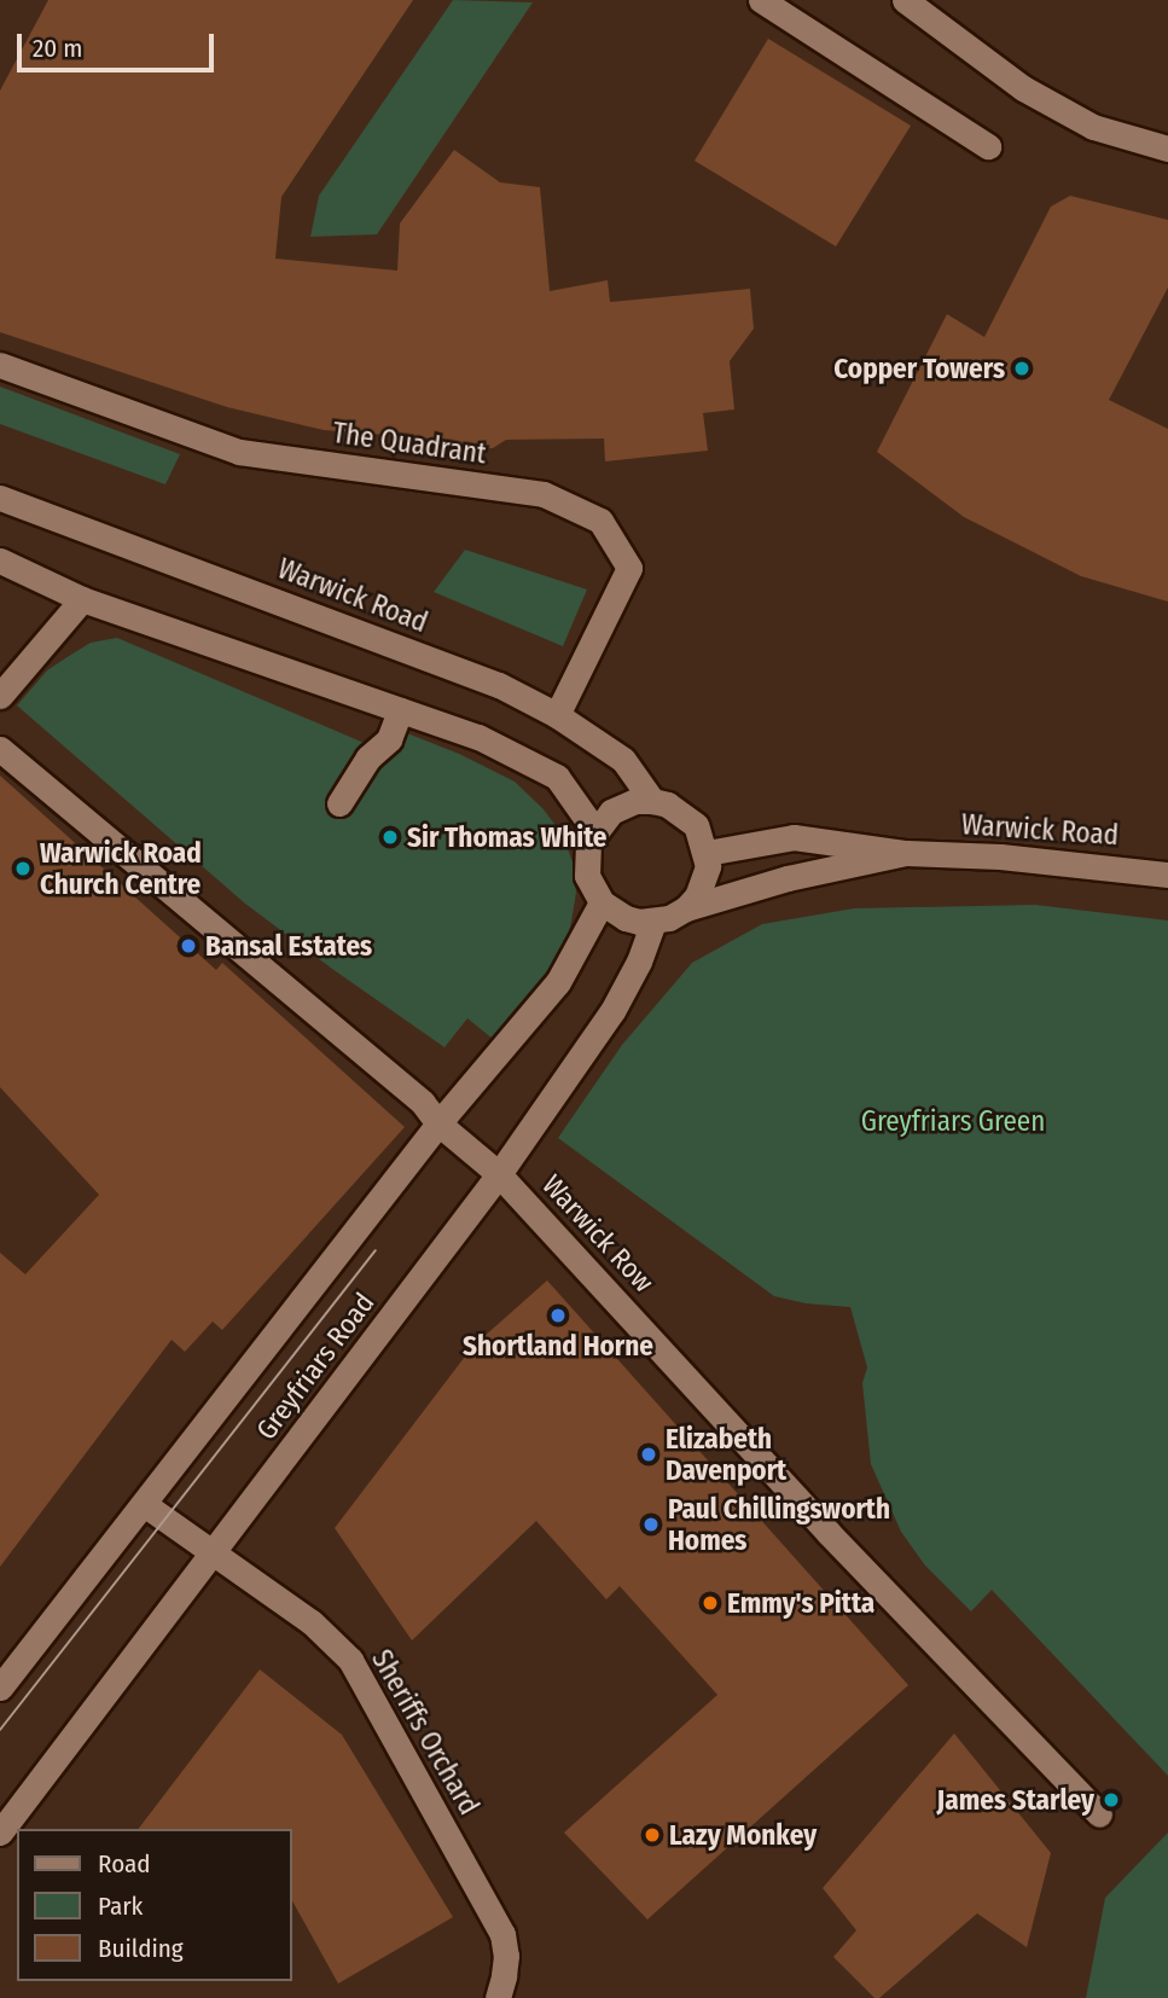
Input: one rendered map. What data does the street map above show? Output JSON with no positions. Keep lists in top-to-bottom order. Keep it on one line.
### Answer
{"streets":{"street":["The Quadrant","Warwick Road","Warwick Row","Greyfriars Road","Sheriffs Orchard"]},"crossings":[["The Quadrant","Warwick Road"],["Warwick Road","Greyfriars Road"],["Warwick Row","Greyfriars Road"],["Greyfriars Road","Sheriffs Orchard"]],"parks":["Greyfriars Green"],"places":["Copper Towers","Sir Thomas White","Warwick Road Church Centre","Bansal Estates","Shortland Horne","Elizabeth Davenport","Paul Chillingsworth Homes","Emmy's Pitta","James Starley","Lazy Monkey"],"legend":["Road","Park","Building"],"scale_bar":"20 m"}
